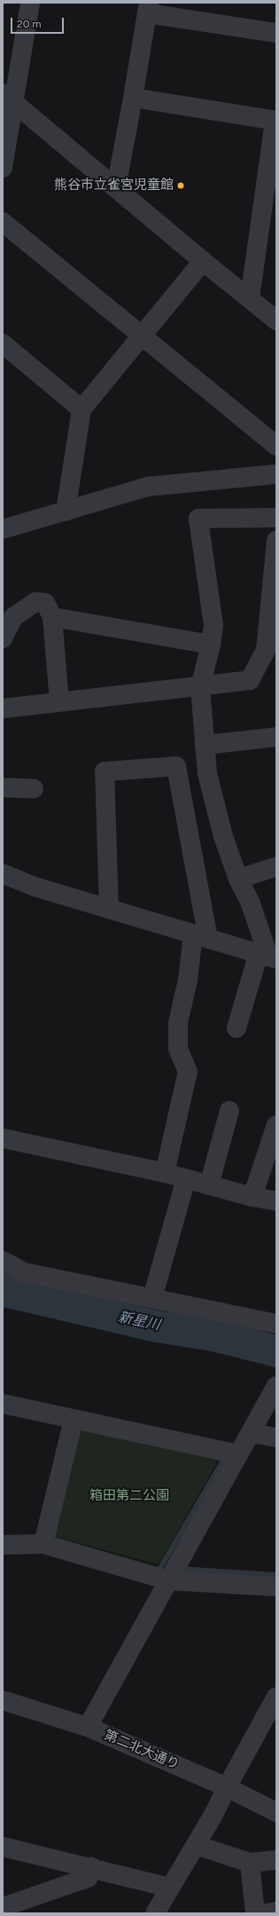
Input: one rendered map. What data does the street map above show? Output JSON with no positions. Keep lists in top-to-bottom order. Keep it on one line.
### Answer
{"streets":{"street":["第二北大通り"]},"water":["新星川"],"parks":["箱田第二公園"],"places":["熊谷市立雀宮児童館"],"scale_bar":"20 m"}
